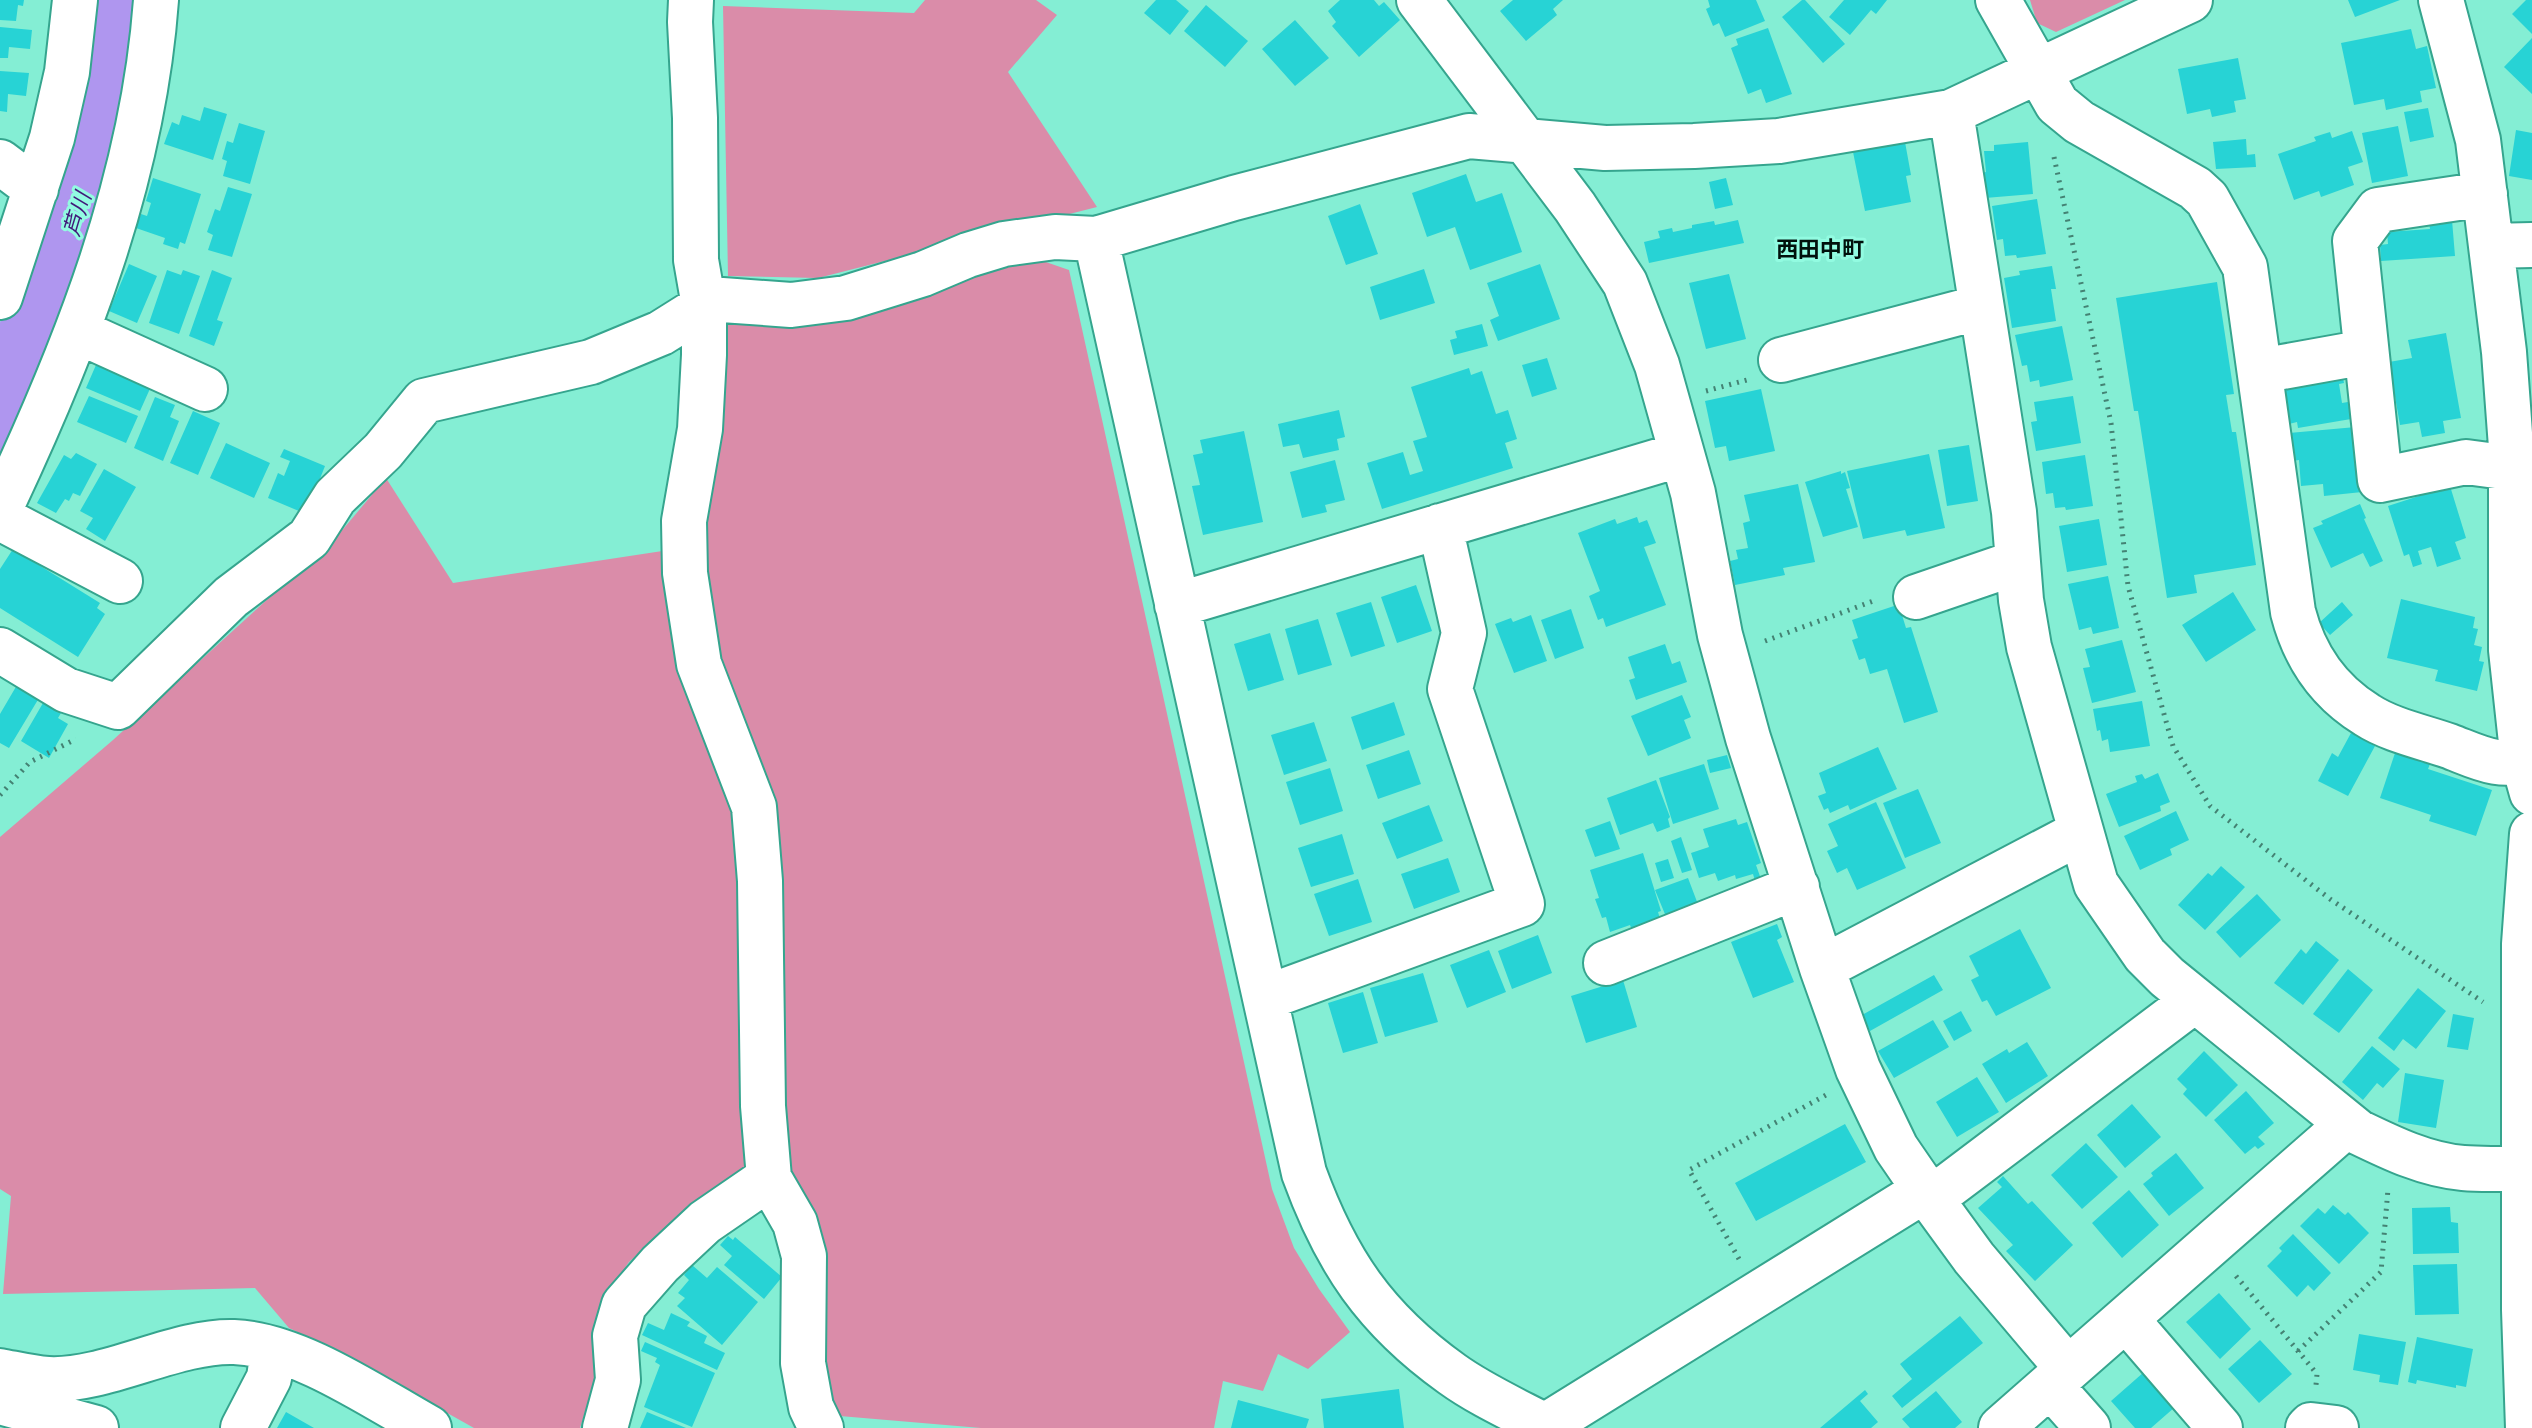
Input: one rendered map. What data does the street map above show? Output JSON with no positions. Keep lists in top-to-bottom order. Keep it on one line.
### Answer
{"districts":["西田中町"],"water":["芦川"]}
